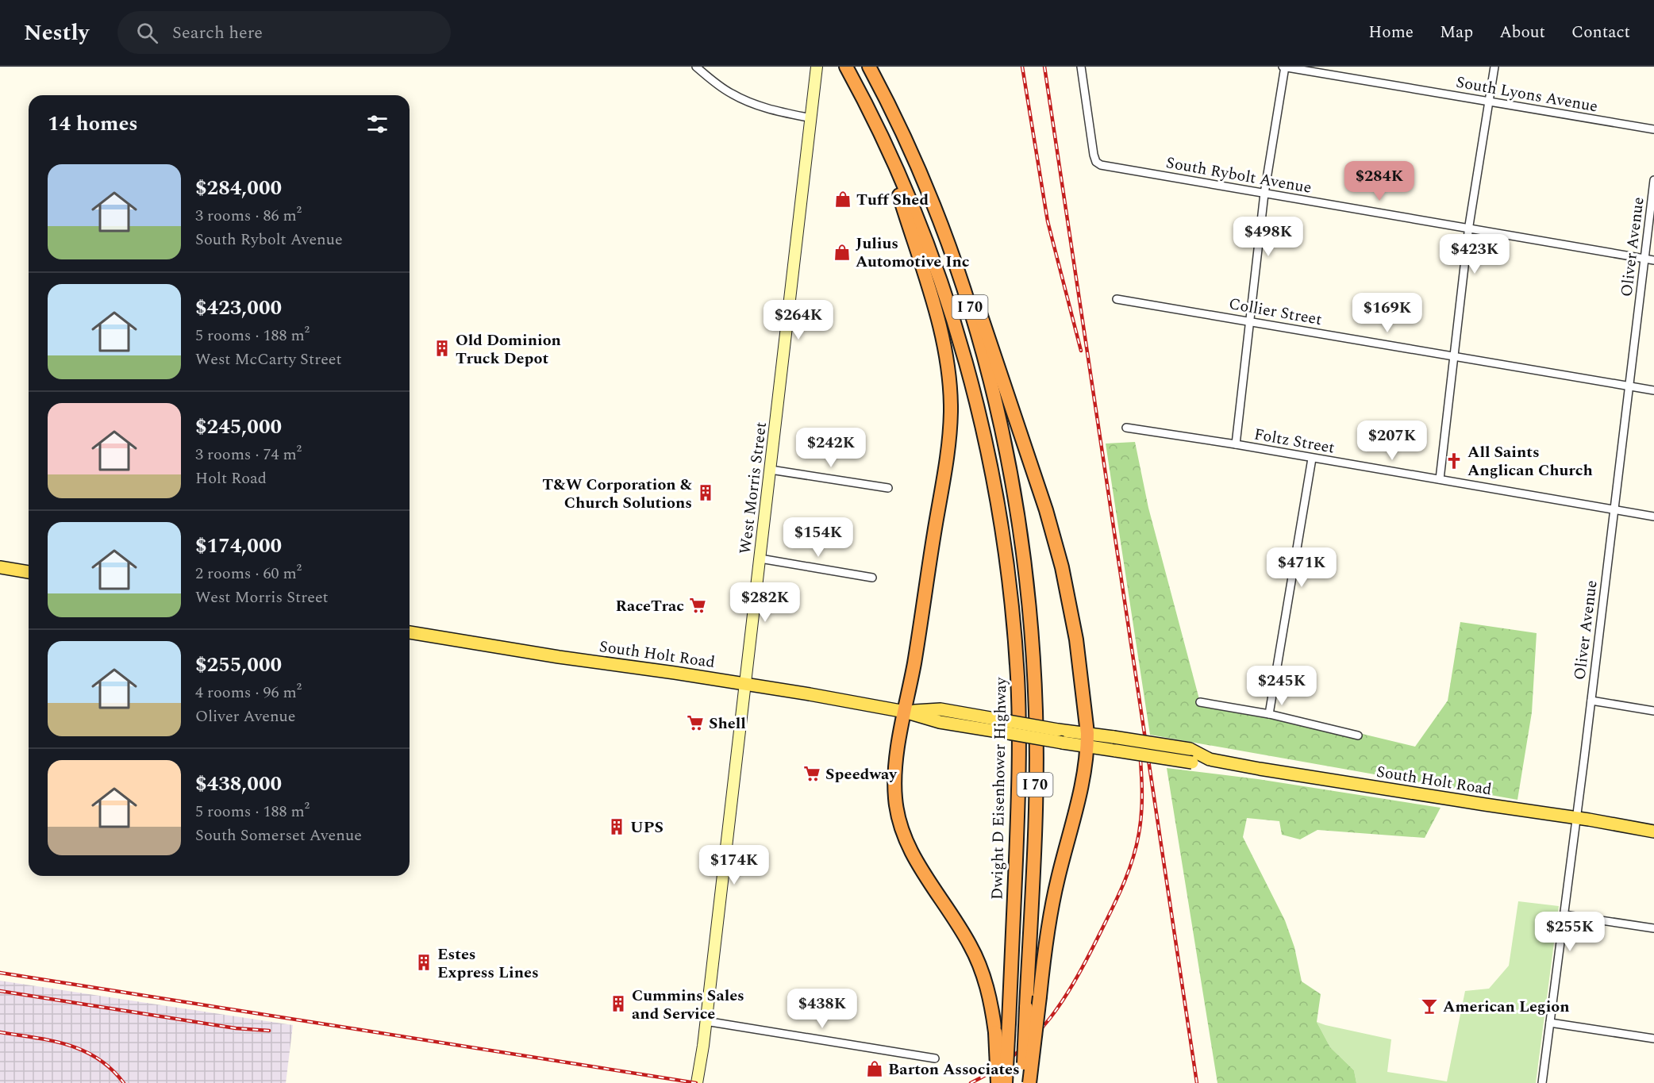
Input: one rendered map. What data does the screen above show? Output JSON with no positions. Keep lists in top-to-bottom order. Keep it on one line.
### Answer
{"streets":{"highway":["I 70","Dwight D Eisenhower Highway"],"main road":["West Morris Street","South Holt Road"],"street":["South Lyons Avenue","South Rybolt Avenue","Oliver Avenue","Collier Street","Foltz Street"]},"crossings":[["South Rybolt Avenue","Oliver Avenue"],["Oliver Avenue","Collier Street"],["Oliver Avenue","Foltz Street"],["Oliver Avenue","South Holt Road"],["West Morris Street","South Holt Road"]],"places":{"shop":["Tuff Shed","Julius Automotive Inc","Barton Associates"],"building":["Old Dominion Truck Depot","T&W Corporation & Church Solutions","UPS","Estes Express Lines","Cummins Sales and Service"],"church":["All Saints Anglican Church"],"supermarket":["RaceTrac","Shell","Speedway"],"bar":["American Legion"]},"page":{"header":"Nestly","search":"Search here","nav":["Home","Map","About","Contact"],"heading":"14 homes","list":[{"name":"$284,000","note":"3 rooms · 86 m² · South Rybolt Avenue"},{"name":"$423,000","note":"5 rooms · 188 m² · West McCarty Street"},{"name":"$245,000","note":"3 rooms · 74 m² · Holt Road"},{"name":"$174,000","note":"2 rooms · 60 m² · West Morris Street"},{"name":"$255,000","note":"4 rooms · 96 m² · Oliver Avenue"},{"name":"$438,000","note":"5 rooms · 188 m² · South Somerset Avenue"}],"price":["$284K","$498K","$423K","$169K","$264K","$207K","$242K","$154K","$471K","$282K","$245K","$174K","$255K","$438K"]}}
